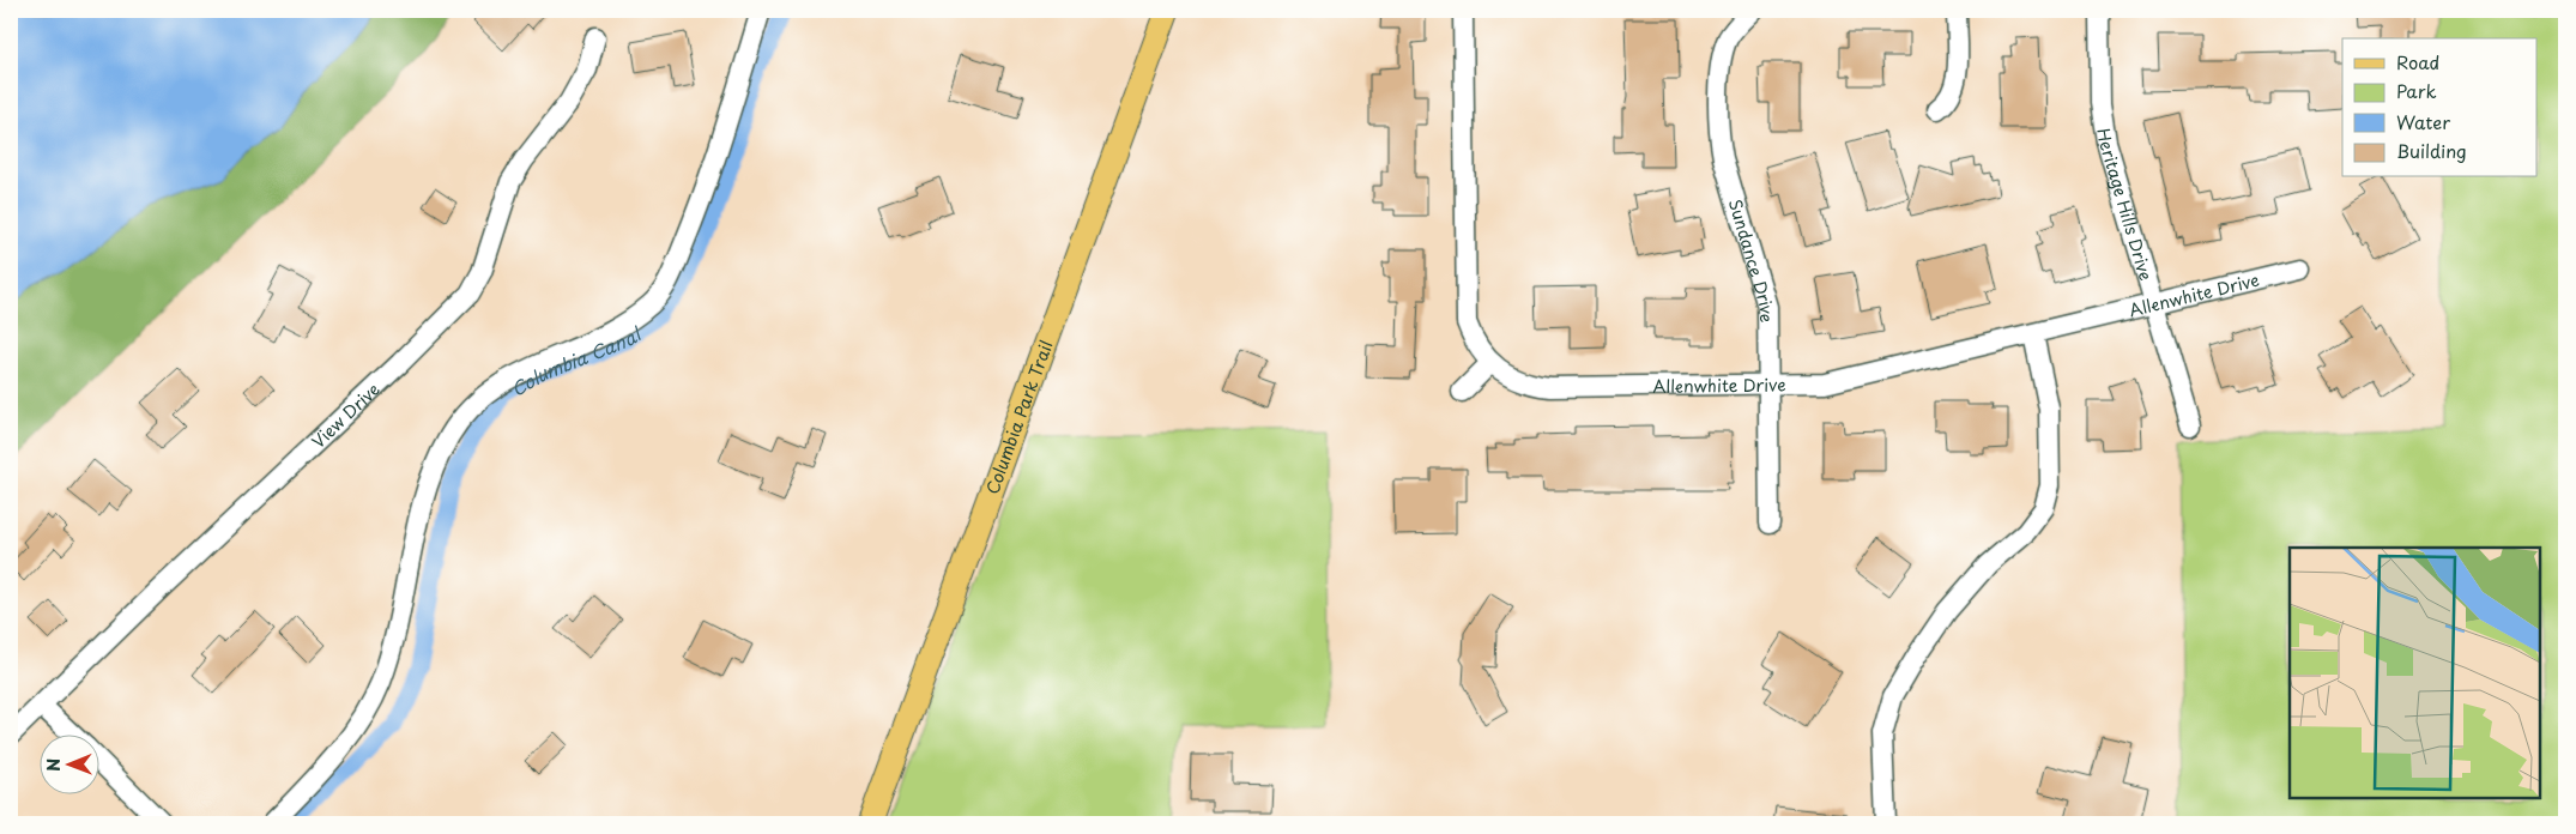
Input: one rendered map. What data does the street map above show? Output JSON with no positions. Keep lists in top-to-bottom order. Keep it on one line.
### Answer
{"streets":{"main road":["Columbia Park Trail"],"street":["Heritage Hills Drive","Sundance Drive","Allenwhite Drive","View Drive"]},"crossings":[["Heritage Hills Drive","Allenwhite Drive"],["Sundance Drive","Allenwhite Drive"]],"water":["Columbia Canal"],"legend":["Road","Park","Water","Building"],"north":"left"}
